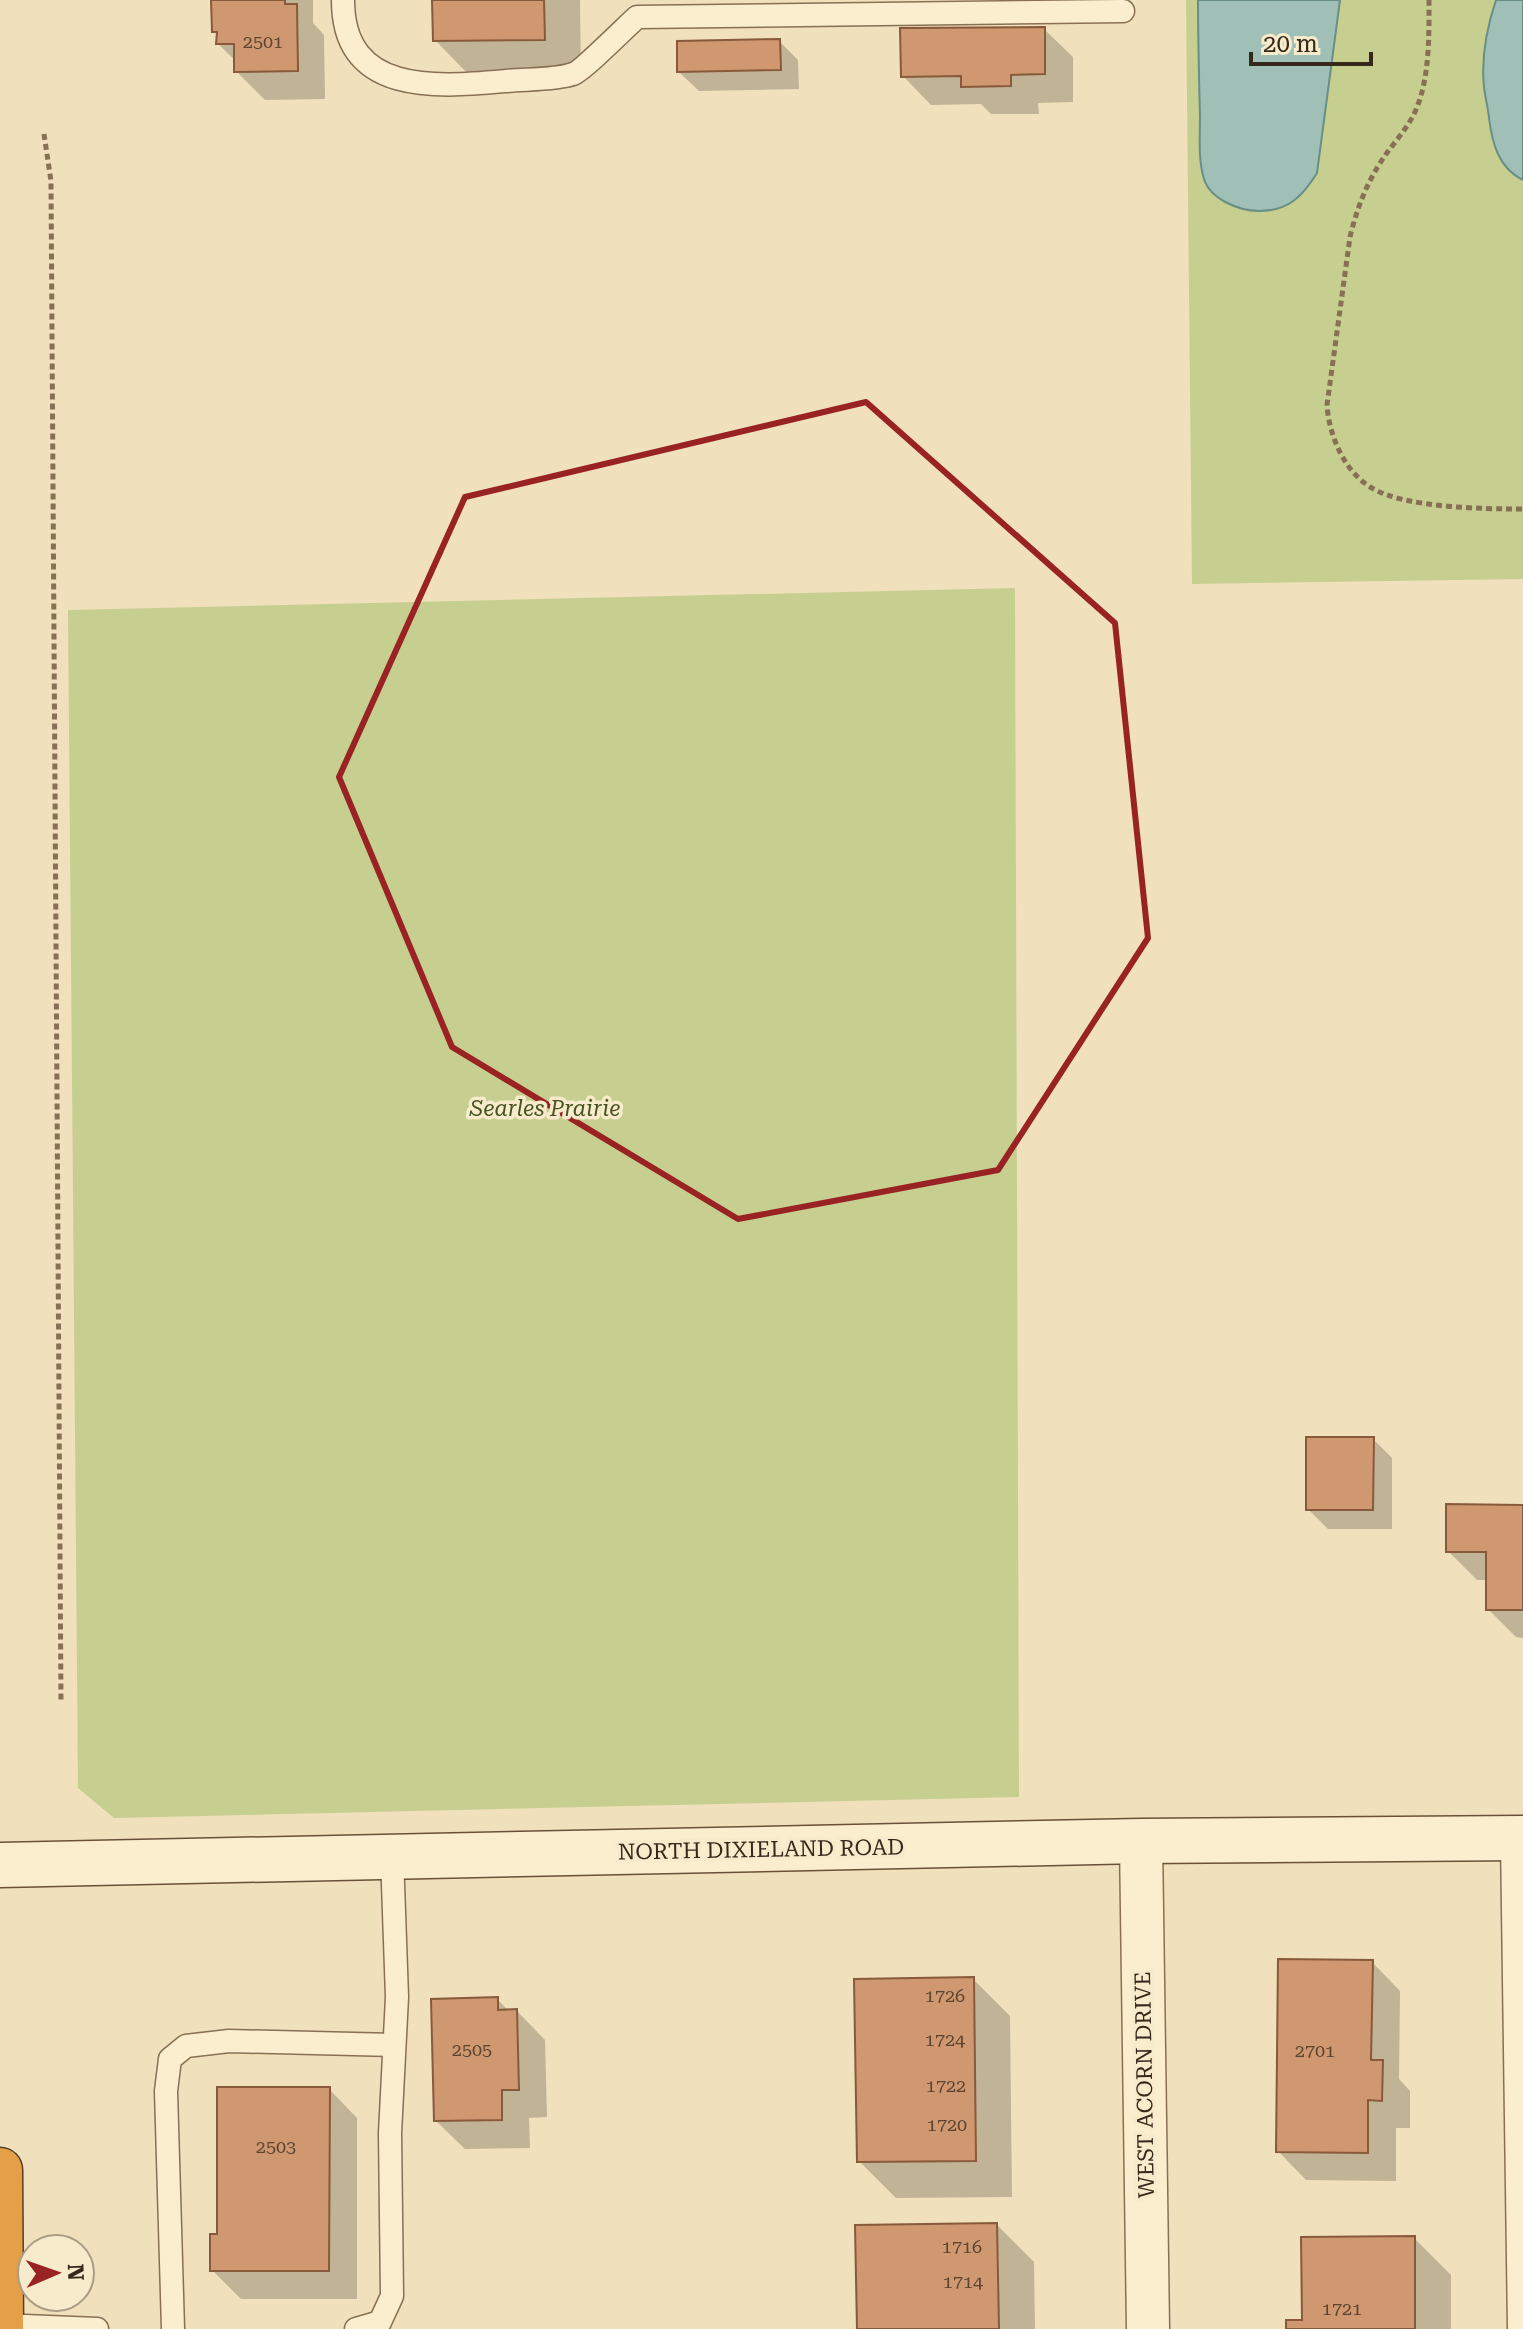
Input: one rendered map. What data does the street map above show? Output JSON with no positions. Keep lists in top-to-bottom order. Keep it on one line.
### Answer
{"streets":{"street":["NORTH DIXIELAND ROAD","WEST ACORN DRIVE"]},"crossings":[["NORTH DIXIELAND ROAD","WEST ACORN DRIVE"]],"parks":["Searles Prairie"],"house_numbers":["2501","1726","1724","2505","2701","1722","1720","2503","1716","1714","1721"],"scale_bar":"20 m","north":"right"}
